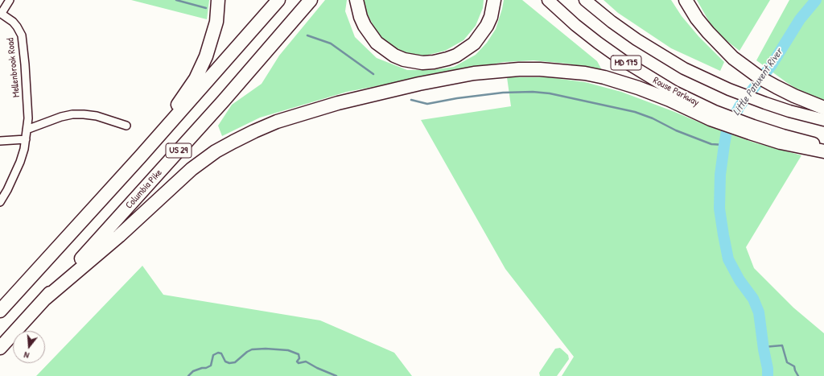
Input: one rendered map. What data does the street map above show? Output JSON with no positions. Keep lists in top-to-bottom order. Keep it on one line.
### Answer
{"streets":{"highway":["US 29","Columbia Pike"],"main road":["MD 175","Rouse Parkway"],"street":["Mellenbrook Road"]},"water":["Little Patuxent River"],"north":"bottom"}
